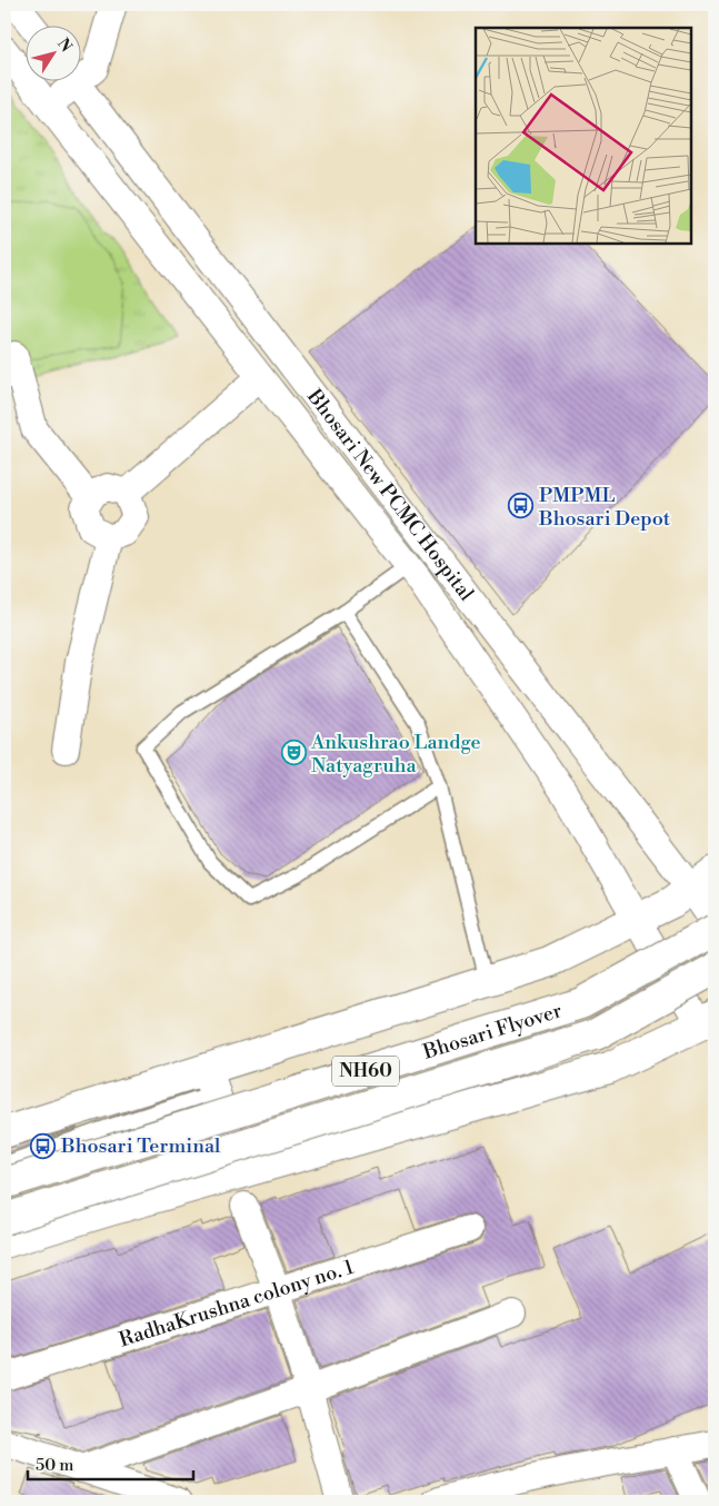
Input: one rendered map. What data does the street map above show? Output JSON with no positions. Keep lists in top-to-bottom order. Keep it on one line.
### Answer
{"streets":{"main road":["Bhosari Flyover","NH60"],"street":["Bhosari New PCMC Hospital","RadhaKrushna colony no. 1"]},"places":{"bus stop":["PMPML Bhosari Depot","Bhosari Terminal"],"theatre":["Ankushrao Landge Natyagruha"]},"scale_bar":"50 m","north":"top right"}
